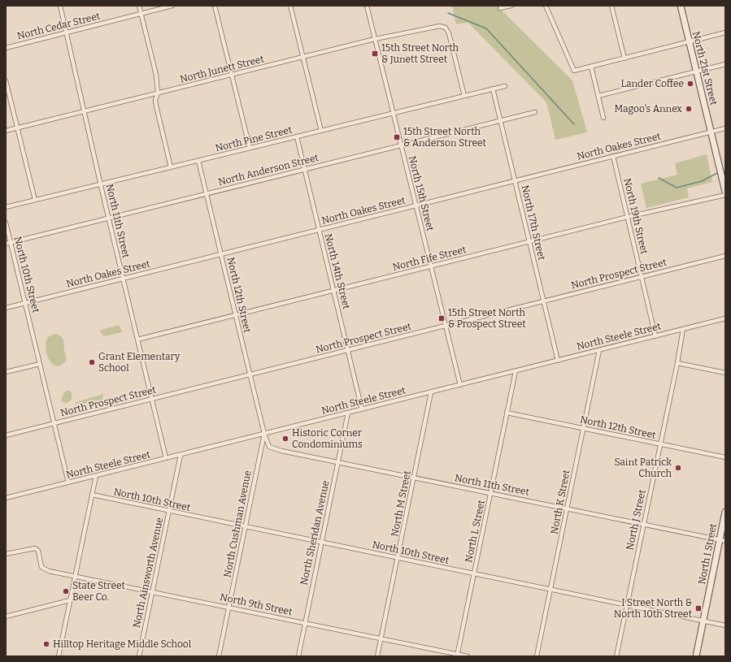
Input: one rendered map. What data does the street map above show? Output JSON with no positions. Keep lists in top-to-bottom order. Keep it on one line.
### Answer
{"streets":{"main road":["North 21st Street","North I Street"],"street":["North Cedar Street","North Junett Street","North Pine Street","North Oakes Street","North Anderson Street","North 15th Street","North 19th Street","North 11th Street","North 17th Street","North Fife Street","North 14th Street","North Prospect Street","North 10th Street","North 12th Street","North Steele Street","North K Street","North M Street","North J Street","North Cushman Avenue","North L Street","North Sheridan Avenue","North Ainsworth Avenue","North 9th Street"]},"crossings":[["North Cedar Street","North 11th Street"],["North 21st Street","North Oakes Street"],["North Junett Street","North Pine Street"],["North Junett Street","North 15th Street"],["North Junett Street","North 11th Street"],["North Pine Street","North 15th Street"],["North Pine Street","North 11th Street"],["North Pine Street","North 17th Street"],["North Pine Street","North 14th Street"],["North Pine Street","North 12th Street"],["North Oakes Street","North 15th Street"],["North Oakes Street","North 19th Street"],["North Oakes Street","North 11th Street"],["North Oakes Street","North 17th Street"],["North Oakes Street","North 14th Street"],["North Oakes Street","North 10th Street"],["North Oakes Street","North 12th Street"],["North Anderson Street","North 15th Street"],["North Anderson Street","North 11th Street"],["North Anderson Street","North 17th Street"],["North Anderson Street","North 14th Street"],["North Anderson Street","North 10th Street"],["North Anderson Street","North 12th Street"],["North 15th Street","North Fife Street"],["North 15th Street","North Prospect Street"],["North 15th Street","North Steele Street"],["North 19th Street","North Fife Street"],["North 19th Street","North Prospect Street"],["North 19th Street","North Steele Street"],["North 11th Street","North Fife Street"],["North 11th Street","North Prospect Street"],["North 11th Street","North 12th Street"],["North 11th Street","North Steele Street"],["North 11th Street","North K Street"],["North 11th Street","North M Street"],["North 11th Street","North J Street"],["North 11th Street","North Cushman Avenue"],["North 11th Street","North L Street"],["North 11th Street","North Sheridan Avenue"],["North 11th Street","North I Street"],["North 17th Street","North Fife Street"],["North 17th Street","North Prospect Street"],["North 17th Street","North Steele Street"],["North Fife Street","North 14th Street"],["North Fife Street","North 12th Street"],["North 14th Street","North Prospect Street"],["North 14th Street","North Steele Street"],["North Prospect Street","North 10th Street"],["North Prospect Street","North 12th Street"],["North 10th Street","North Steele Street"],["North 10th Street","North K Street"],["North 10th Street","North M Street"],["North 10th Street","North J Street"],["North 10th Street","North Cushman Avenue"],["North 10th Street","North L Street"],["North 10th Street","North Sheridan Avenue"],["North 10th Street","North I Street"],["North 10th Street","North Ainsworth Avenue"],["North 12th Street","North Steele Street"],["North 12th Street","North K Street"],["North 12th Street","North J Street"],["North 12th Street","North Cushman Avenue"],["North 12th Street","North L Street"],["North Steele Street","North K Street"],["North Steele Street","North M Street"],["North Steele Street","North J Street"],["North Steele Street","North Cushman Avenue"],["North Steele Street","North L Street"],["North Steele Street","North Sheridan Avenue"],["North Steele Street","North Ainsworth Avenue"],["North M Street","North 9th Street"],["North Cushman Avenue","North 9th Street"],["North L Street","North 9th Street"],["North Sheridan Avenue","North 9th Street"],["North Ainsworth Avenue","North 9th Street"]],"places":{"transit":["15th Street North & Junett Street","15th Street North & Anderson Street","15th Street North & Prospect Street","I Street North & North 10th Street"],"other":["Lander Coffee","Magoo's Annex","Grant Elementary School","Historic Corner Condominiums","Saint Patrick Church","State Street Beer Co.","Hilltop Heritage Middle School"]}}
